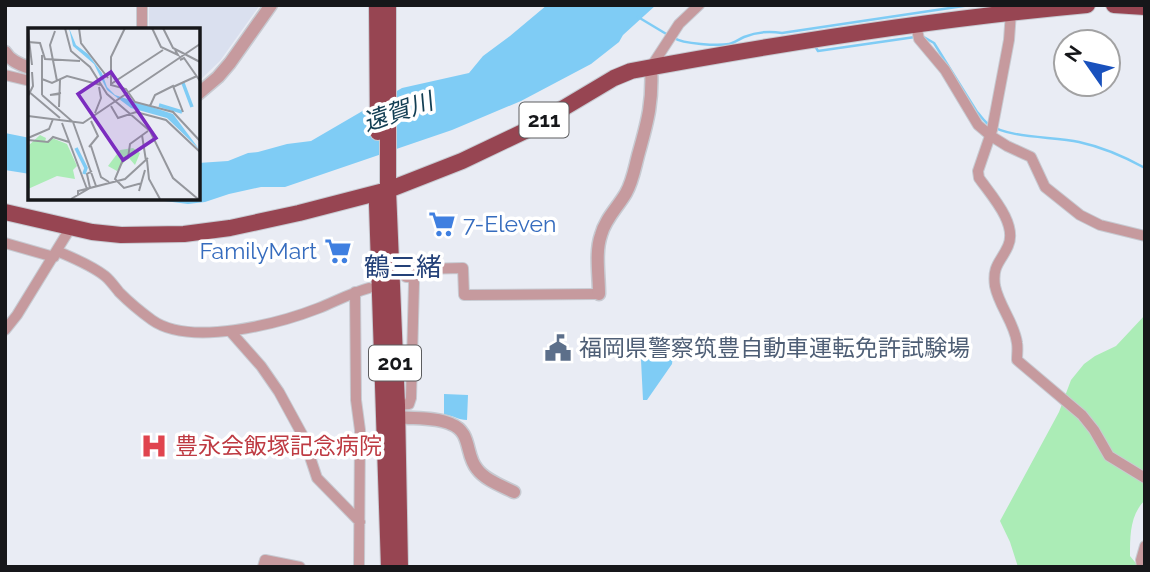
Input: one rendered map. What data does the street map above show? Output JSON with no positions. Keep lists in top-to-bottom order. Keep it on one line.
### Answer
{"streets":{"highway":["211","201"]},"crossings":[["211","201"]],"districts":["鶴三緒"],"water":["遠賀川"],"places":{"supermarket":["7-Eleven","FamilyMart"],"public building":["福岡県警察筑豊自動車運転免許試験場"],"hospital":["豊永会飯塚記念病院"]},"north":"top left"}
